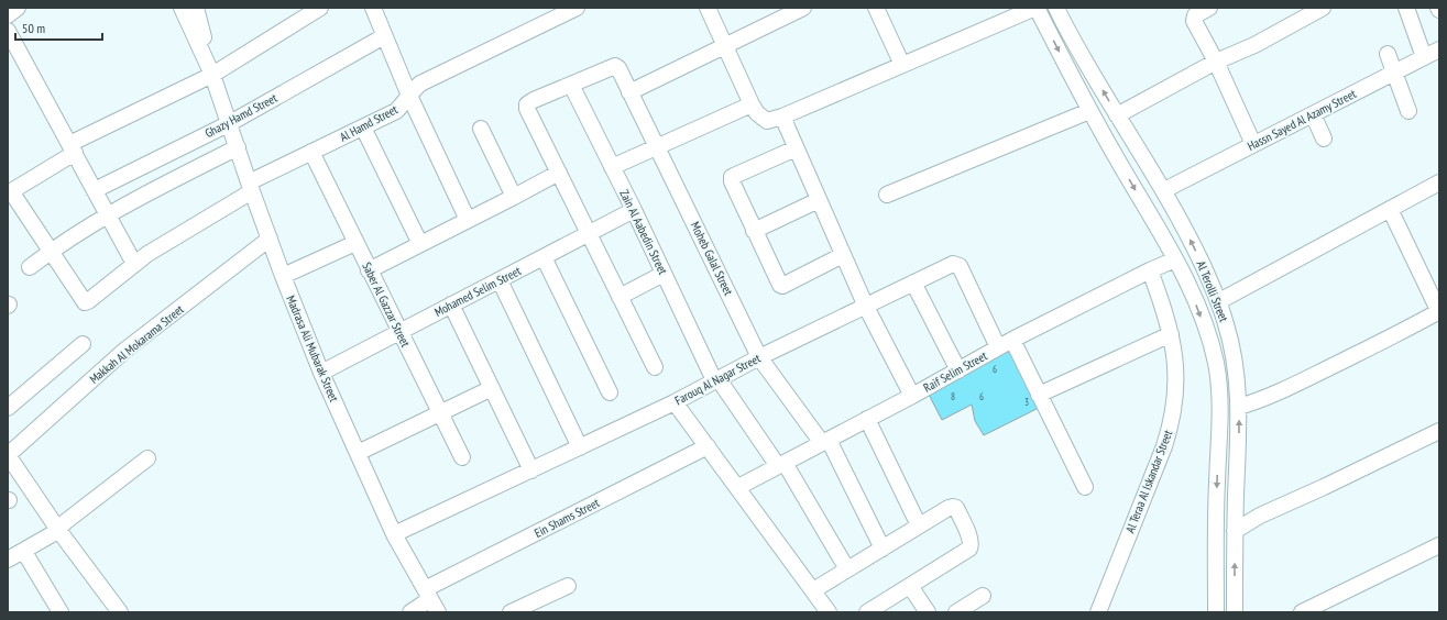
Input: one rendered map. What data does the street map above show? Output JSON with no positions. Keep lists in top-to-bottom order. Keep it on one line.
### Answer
{"streets":{"street":["Ghazy Hamd Street","Hassn Sayed Al Azamy Street","Al Hamd Street","Zain Al Aabedin Street","Moheb Galal Street","Mohamed Selim Street","Al Terolli Street","Saber Al Gazzar Street","Makkah Al Mokarama Street","Madrasa Ali Mubarak Street","Raif Selim Street","Farouq Al Nagar Street","Al Teraa Al Iskandar Street","Ein Shams Street"]},"crossings":[["Ghazy Hamd Street","Madrasa Ali Mubarak Street"],["Hassn Sayed Al Azamy Street","Al Terolli Street"],["Al Hamd Street","Saber Al Gazzar Street"],["Al Hamd Street","Madrasa Ali Mubarak Street"],["Zain Al Aabedin Street","Moheb Galal Street"],["Zain Al Aabedin Street","Mohamed Selim Street"],["Zain Al Aabedin Street","Raif Selim Street"],["Zain Al Aabedin Street","Farouq Al Nagar Street"],["Moheb Galal Street","Raif Selim Street"],["Moheb Galal Street","Farouq Al Nagar Street"],["Mohamed Selim Street","Saber Al Gazzar Street"],["Mohamed Selim Street","Madrasa Ali Mubarak Street"],["Al Terolli Street","Raif Selim Street"],["Makkah Al Mokarama Street","Madrasa Ali Mubarak Street"],["Madrasa Ali Mubarak Street","Farouq Al Nagar Street"],["Madrasa Ali Mubarak Street","Ein Shams Street"],["Raif Selim Street","Farouq Al Nagar Street"],["Raif Selim Street","Al Teraa Al Iskandar Street"]],"house_numbers":["6","8","6","3"],"scale_bar":"50 m"}
